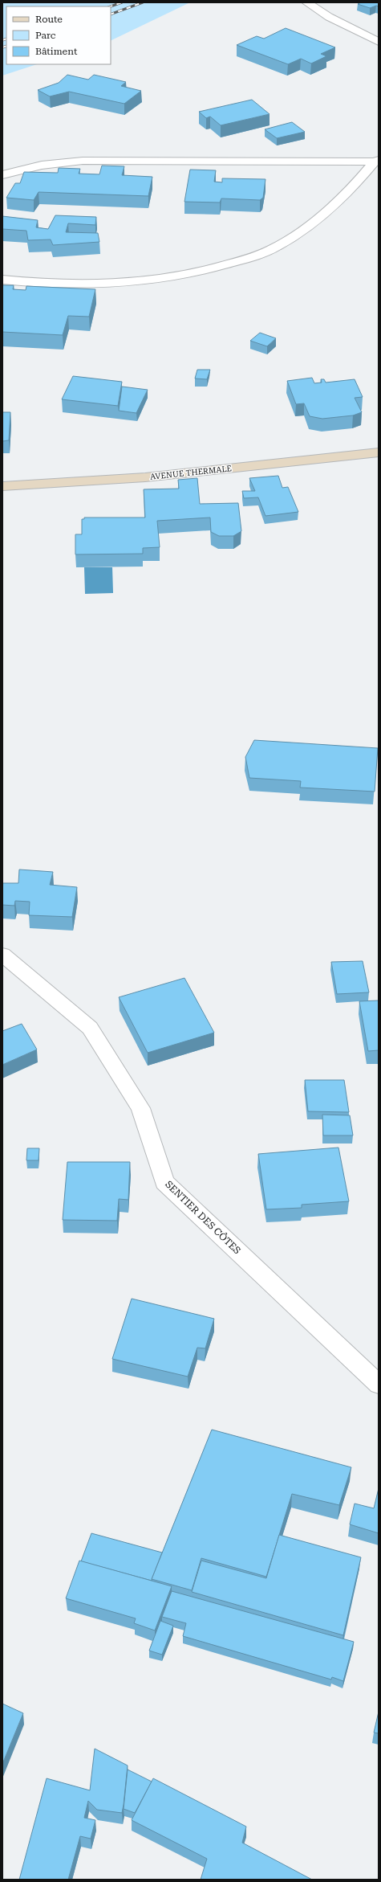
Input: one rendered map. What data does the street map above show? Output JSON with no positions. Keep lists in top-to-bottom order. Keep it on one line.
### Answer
{"streets":{"main road":["AVENUE THERMALE"],"street":["SENTIER DES CÔTES"]},"legend":["Route","Parc","Bâtiment"]}
